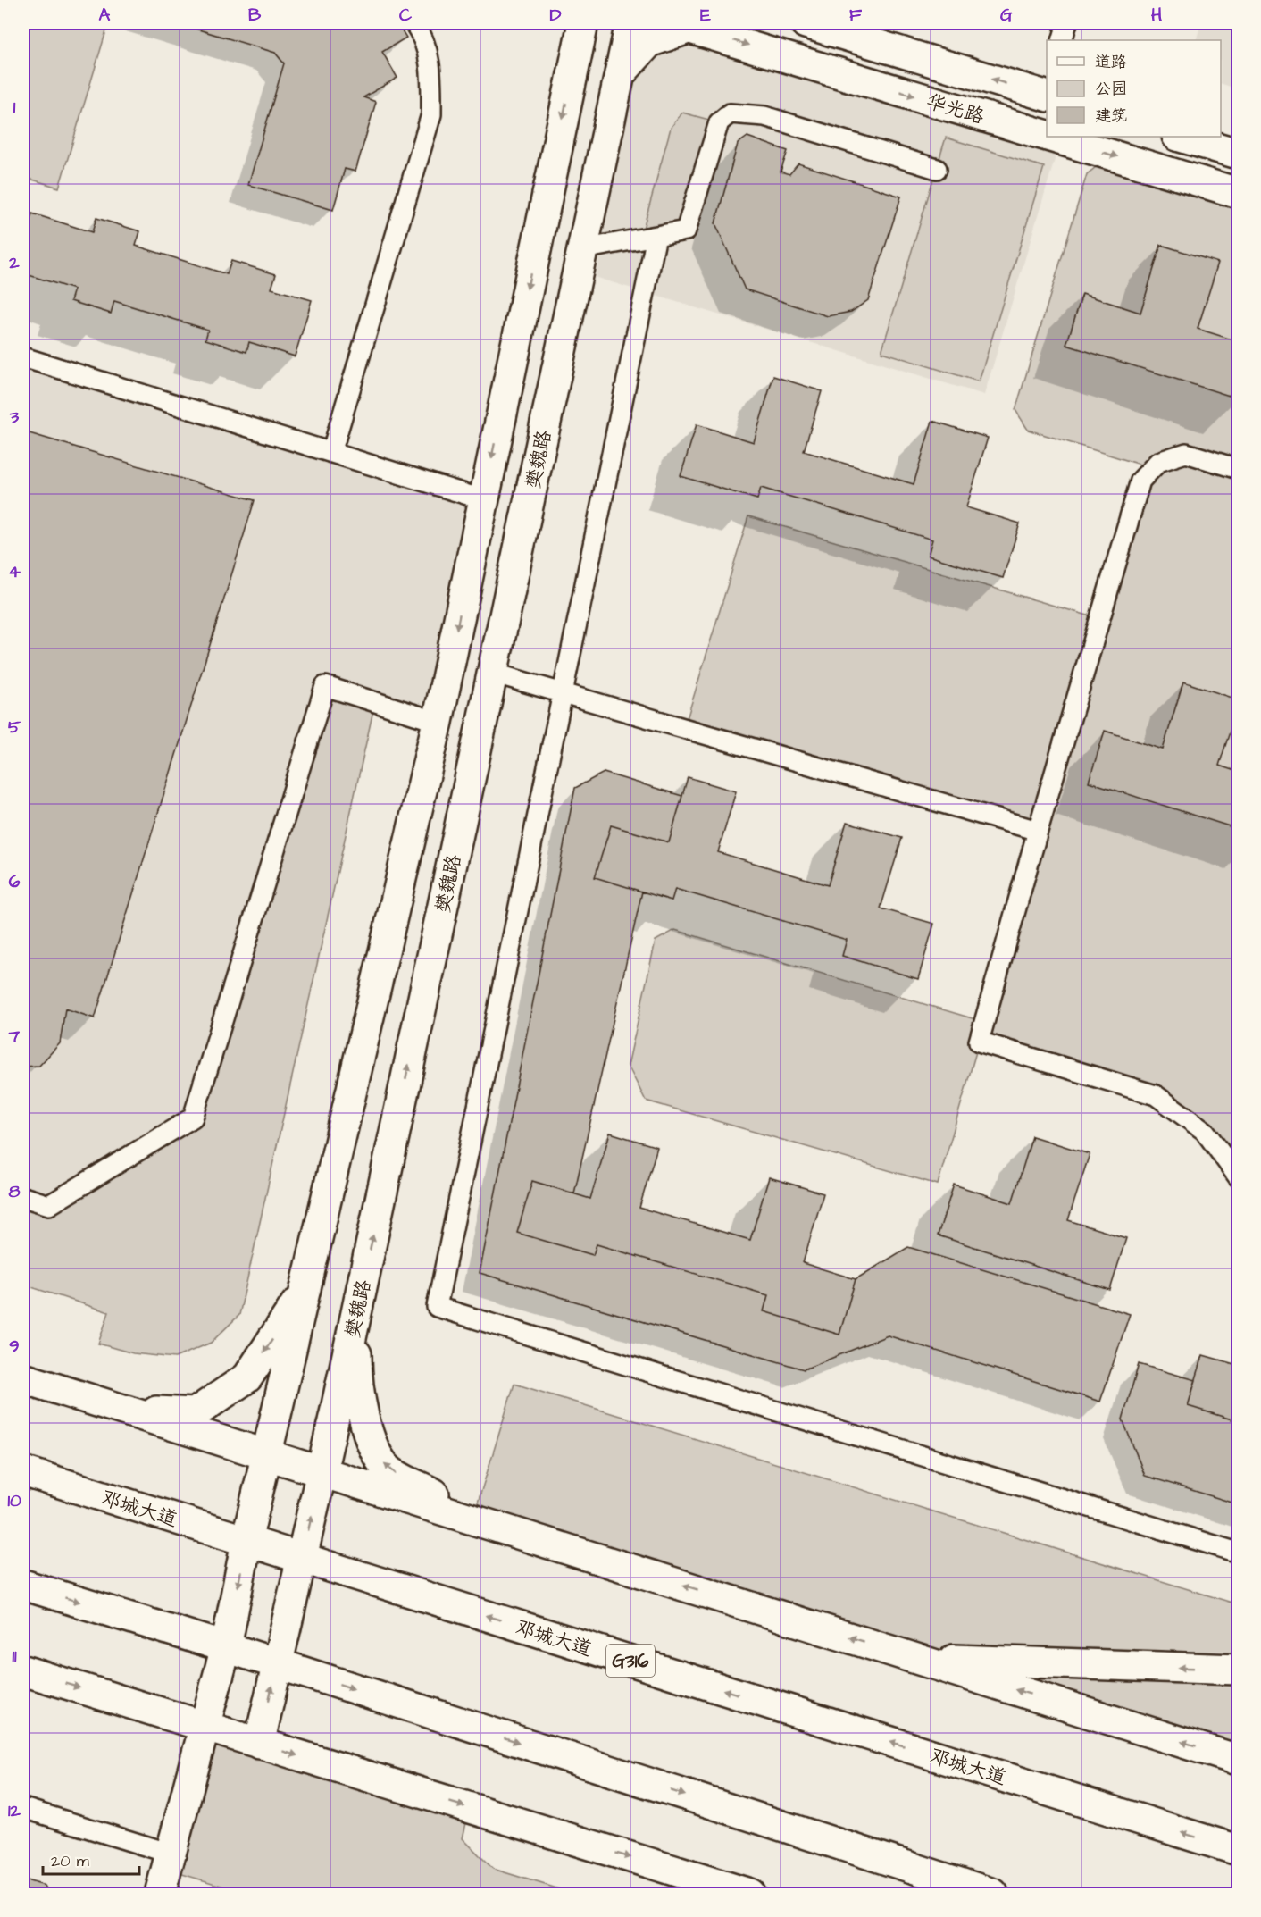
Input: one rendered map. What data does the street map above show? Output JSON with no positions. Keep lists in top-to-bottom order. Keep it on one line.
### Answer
{"streets":{"main road":["华光路","樊魏路","邓城大道","G316"]},"crossings":[["樊魏路","邓城大道"]],"legend":["道路","公园","建筑"],"scale_bar":"20 m","grid":{"columns":["A","B","C","D","E","F","G","H"],"rows":["1","2","3","4","5","6","7","8","9","10","11","12"]}}
